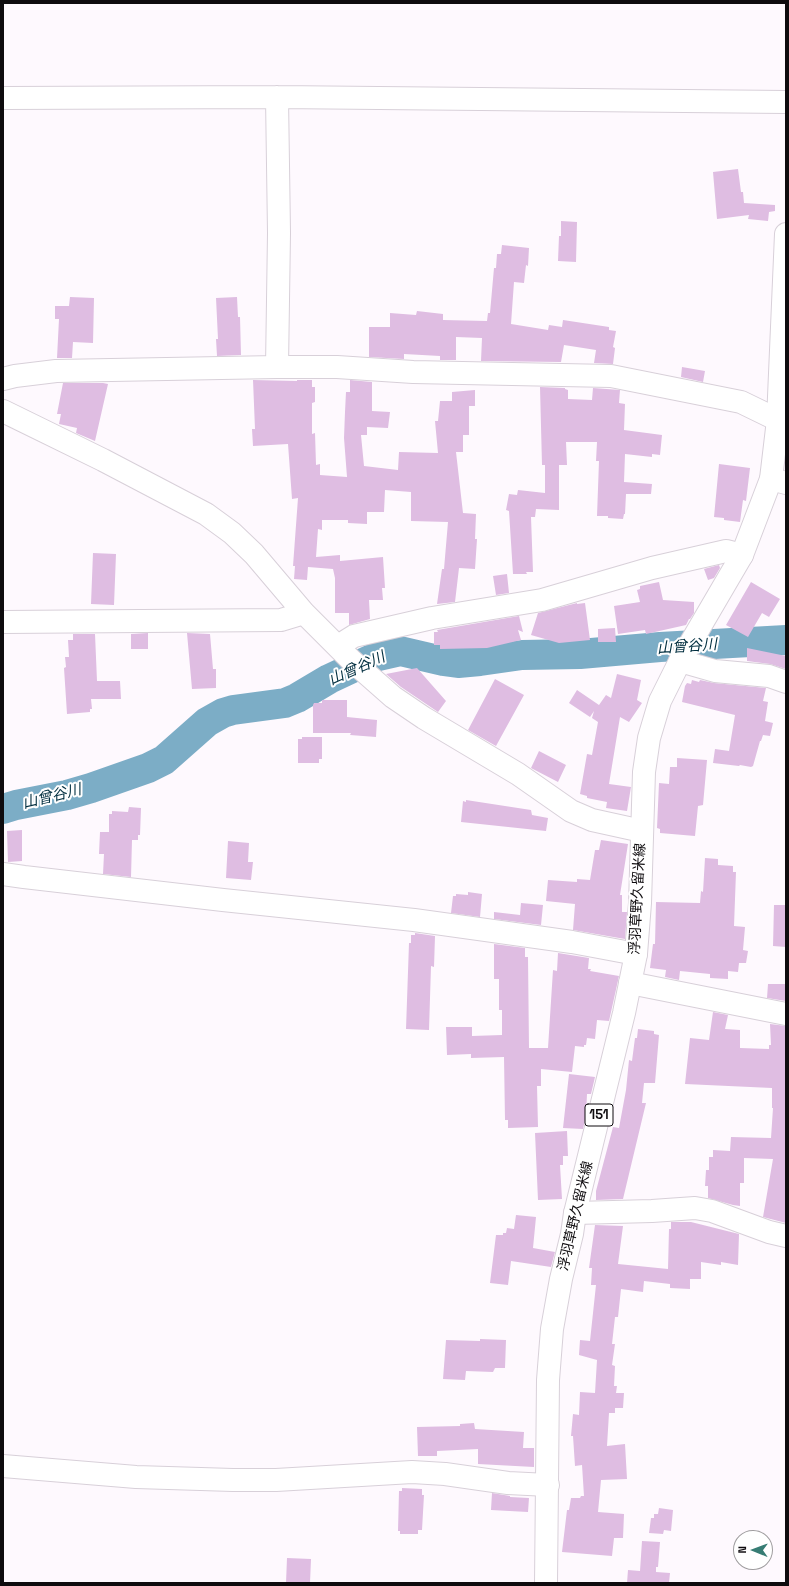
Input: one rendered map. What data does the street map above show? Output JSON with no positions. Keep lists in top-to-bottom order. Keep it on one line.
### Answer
{"streets":{"street":["浮羽草野久留米線","151"]},"water":["山曾谷川"],"north":"left"}
